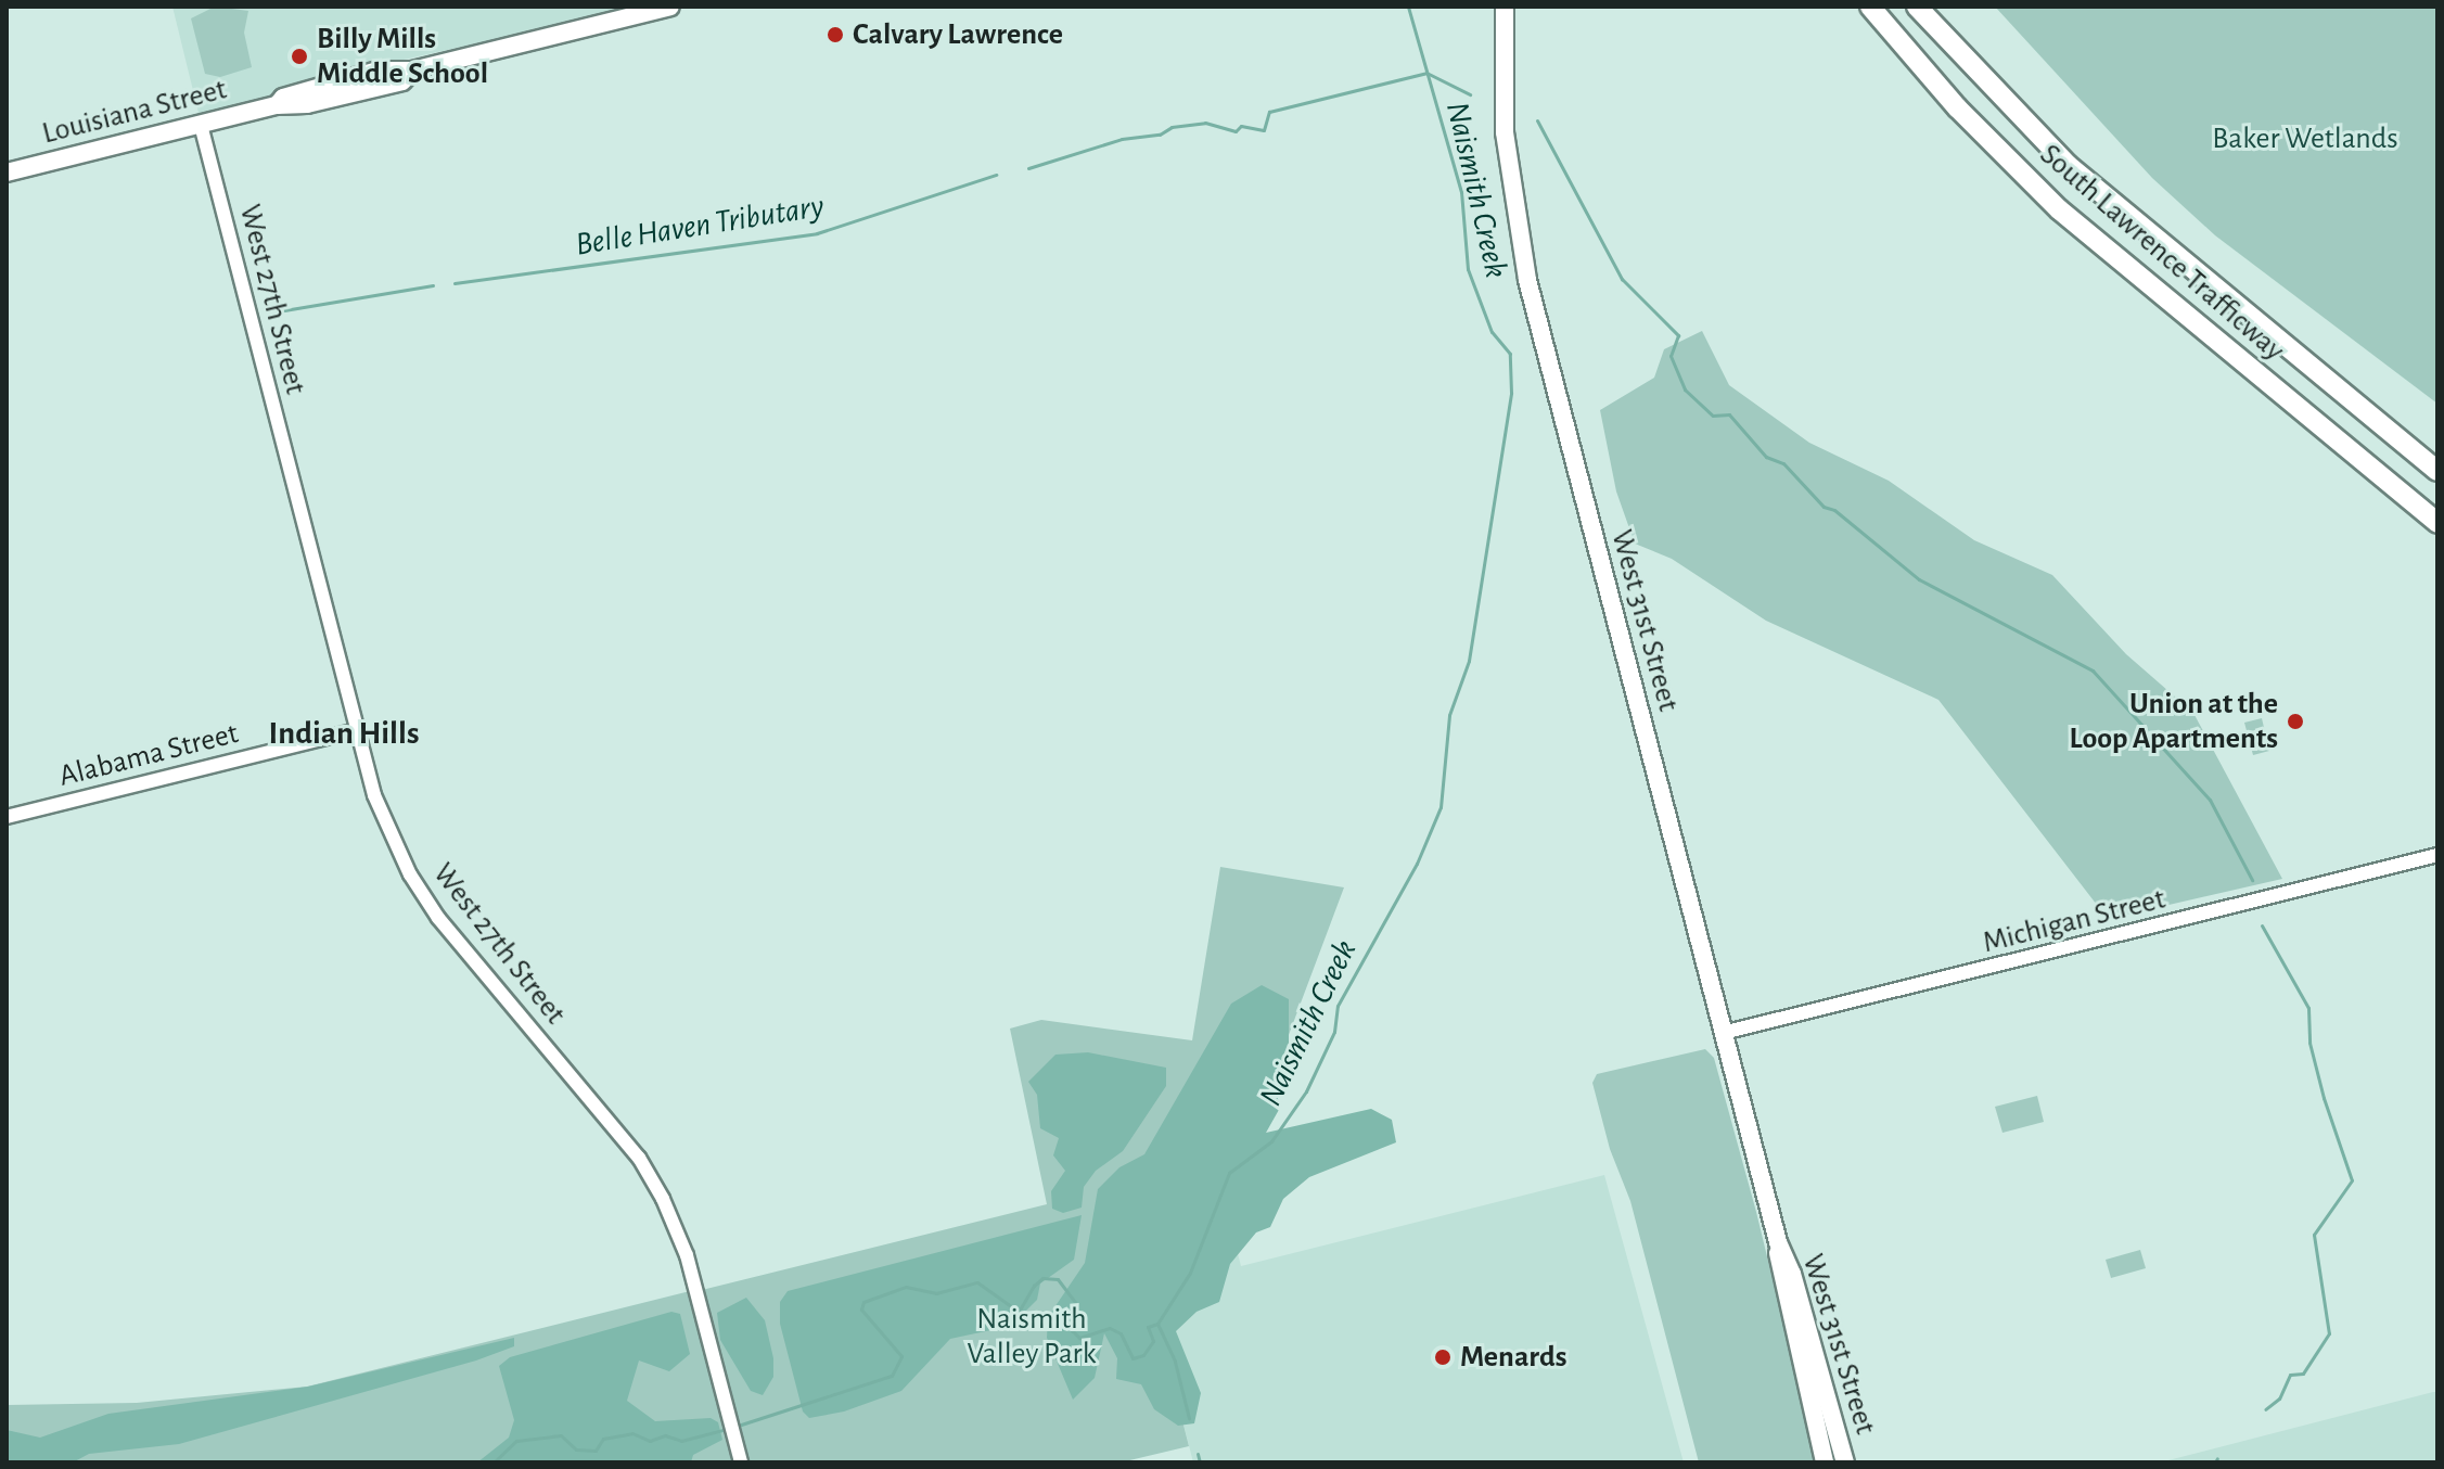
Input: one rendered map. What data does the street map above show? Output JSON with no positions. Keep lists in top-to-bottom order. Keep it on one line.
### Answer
{"streets":{"highway":["South Lawrence Trafficway"],"main road":["Louisiana Street","West 31st Street"],"street":["West 27th Street","Alabama Street","Michigan Street"]},"crossings":[["Louisiana Street","West 27th Street"],["West 27th Street","Alabama Street"],["West 31st Street","Michigan Street"]],"districts":["Indian Hills"],"water":["Naismith Creek","Belle Haven Tributary"],"parks":["Baker Wetlands","Naismith Valley Park"],"places":["Calvary Lawrence","Billy Mills Middle School","Union at the Loop Apartments","Menards"]}
